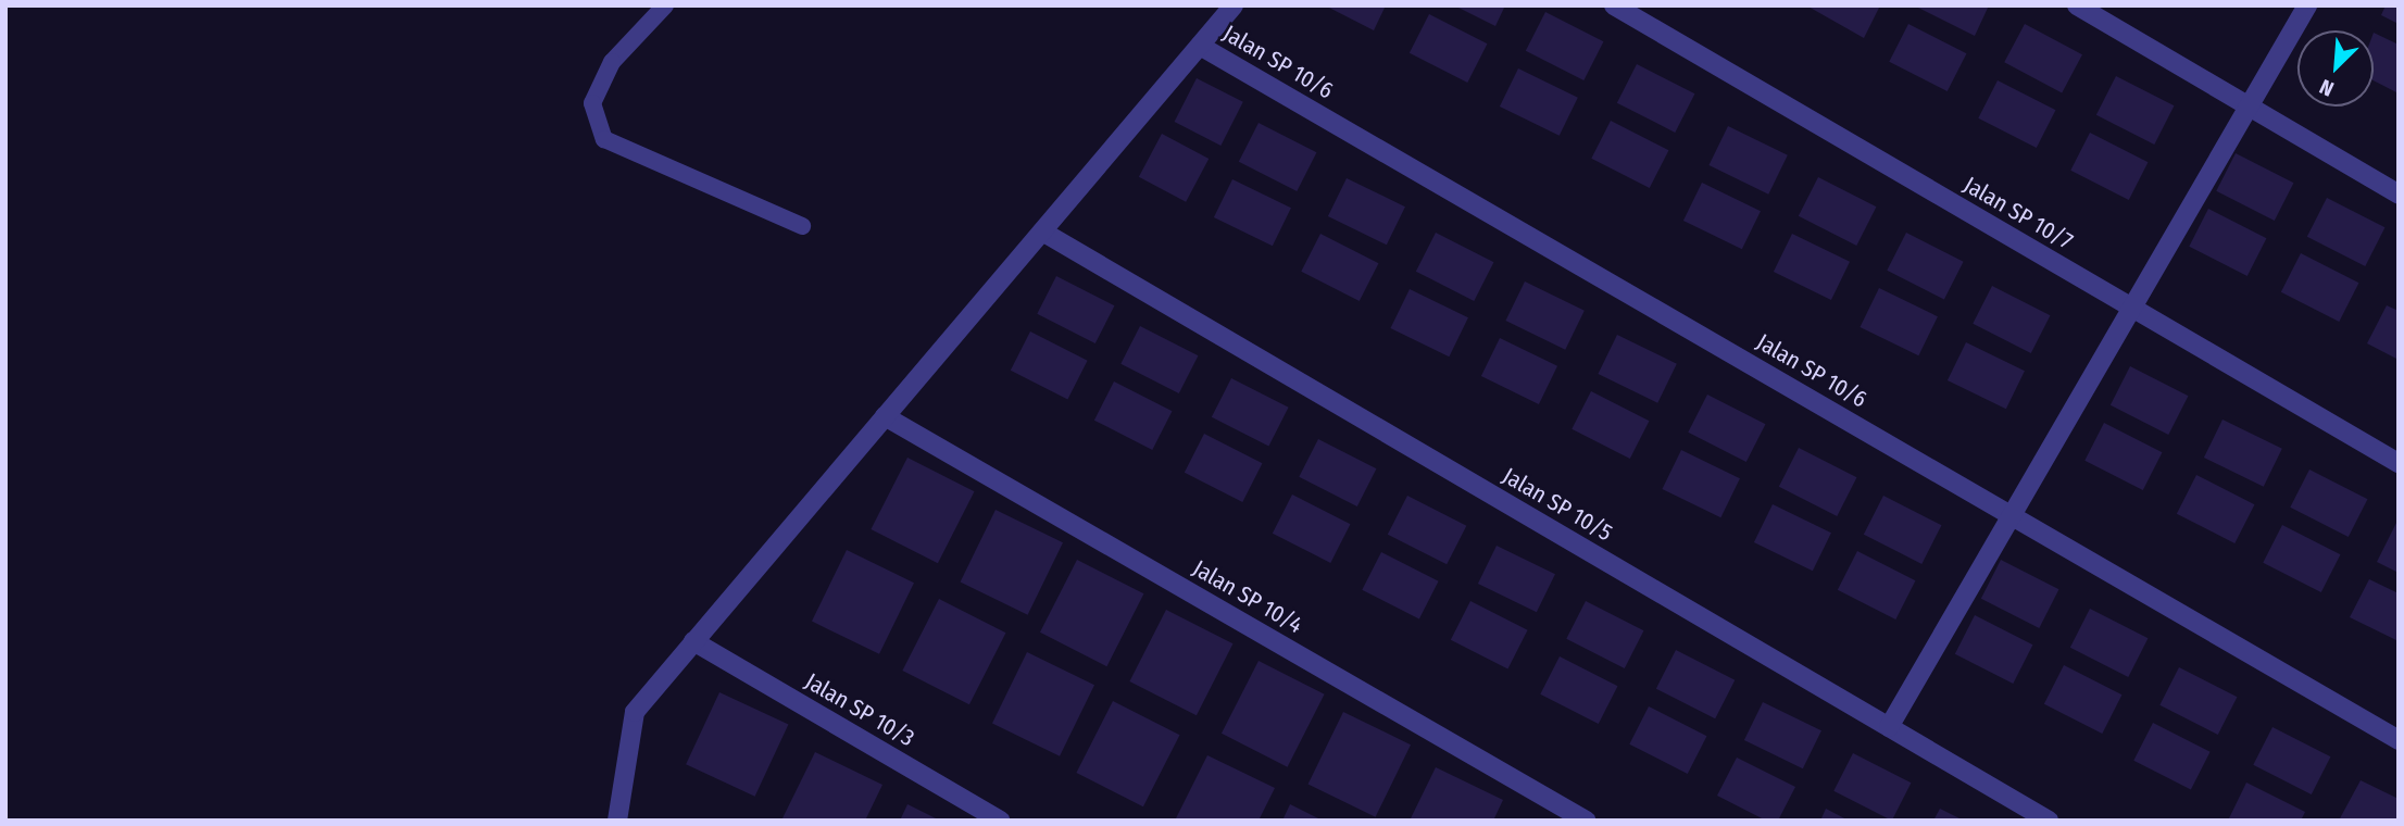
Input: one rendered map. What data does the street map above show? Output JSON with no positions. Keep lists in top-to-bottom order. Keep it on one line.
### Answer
{"streets":{"street":["Jalan SP 10/6","Jalan SP 10/7","Jalan SP 10/5","Jalan SP 10/4","Jalan SP 10/3"]},"north":"bottom left"}
